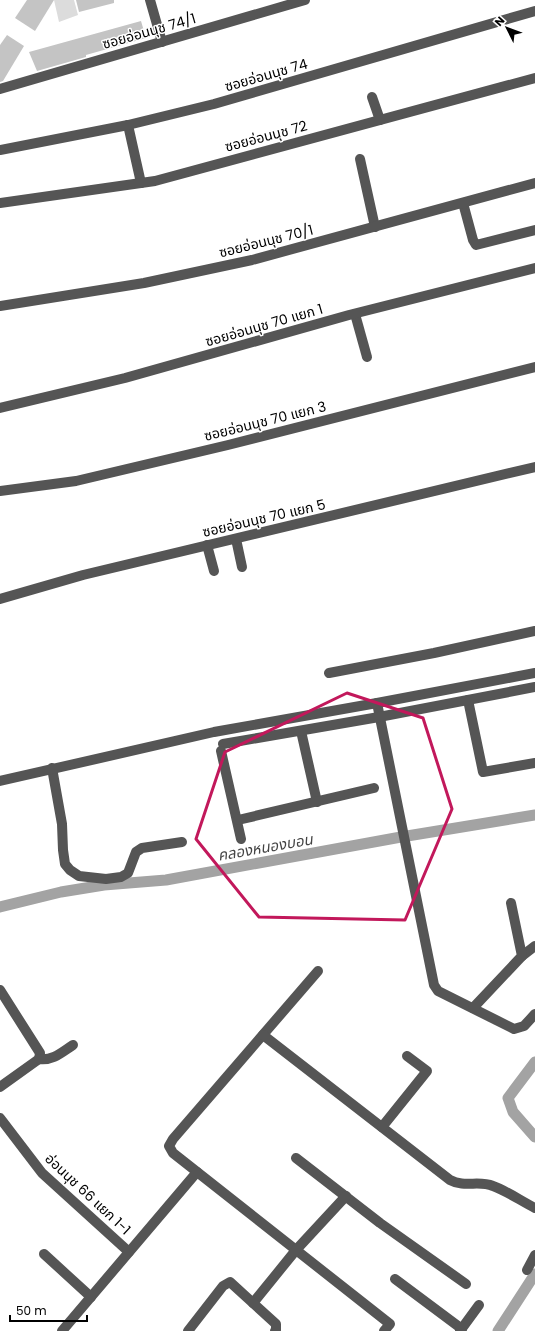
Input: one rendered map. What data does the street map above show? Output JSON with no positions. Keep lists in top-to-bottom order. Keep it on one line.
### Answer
{"streets":{"street":["ซอยอ่อนนุช 74/1","ซอยอ่อนนุช 74","ซอยอ่อนนุช 72","ซอยอ่อนนุช 70/1","ซอยอ่อนนุช 70 แยก 1","ซอยอ่อนนุช 70 แยก 3","ซอยอ่อนนุช 70 แยก 5","อ่อนนุช 66 แยก 1-1"]},"water":["คลองหนองบอน"],"scale_bar":"50 m","north":"top left"}
